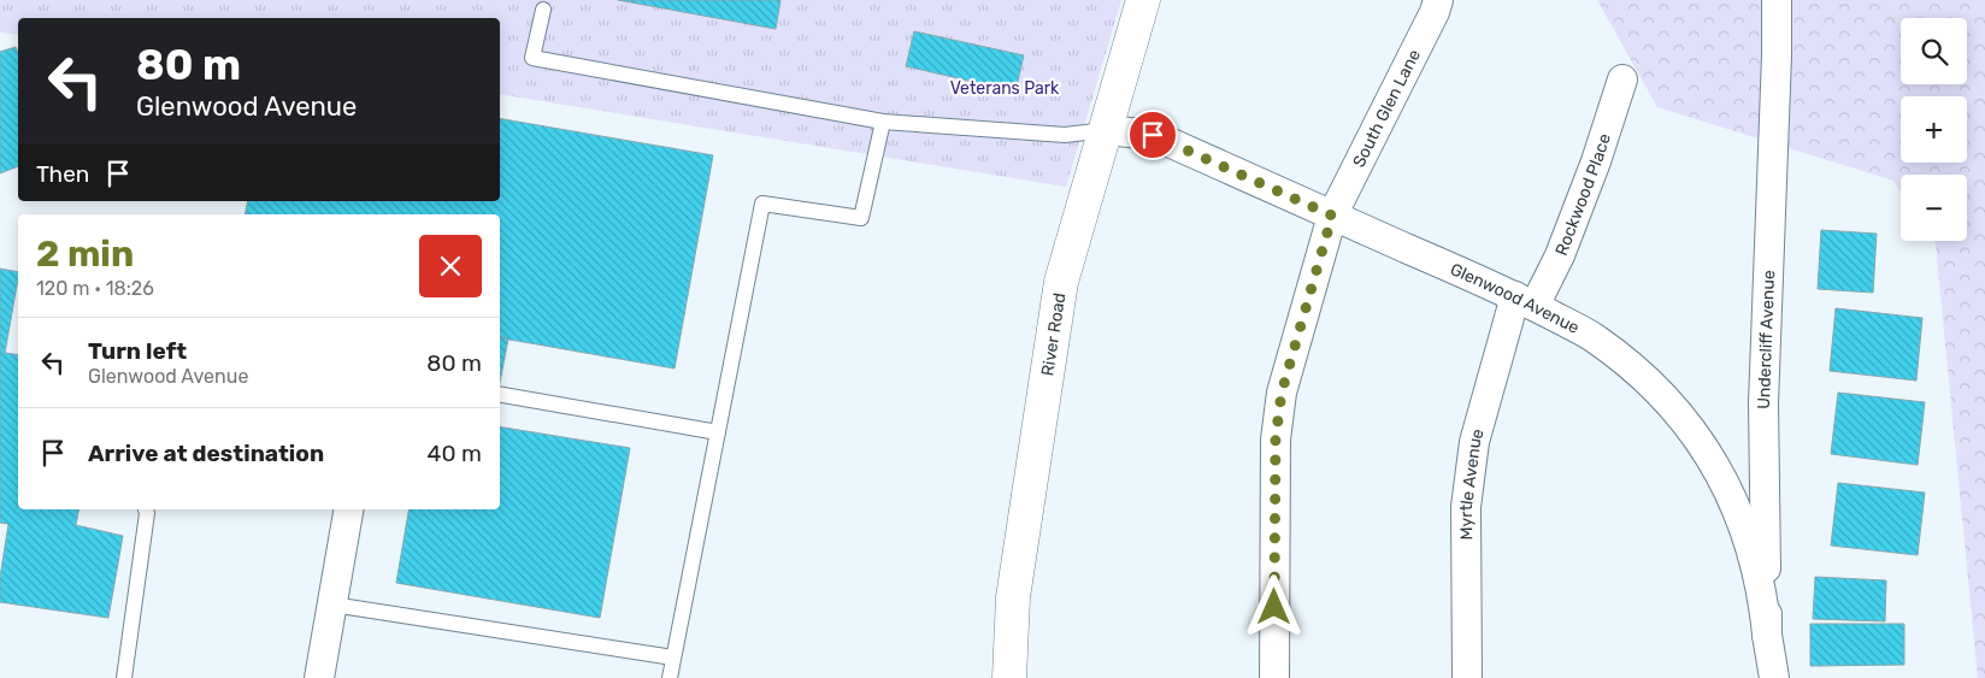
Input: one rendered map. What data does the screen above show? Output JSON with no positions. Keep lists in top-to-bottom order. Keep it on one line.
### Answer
{"streets":{"main road":["River Road"],"street":["South Glen Lane","Rockwood Place","Glenwood Avenue","Undercliff Avenue","Myrtle Avenue"]},"crossings":[["South Glen Lane","Glenwood Avenue"],["Rockwood Place","Glenwood Avenue"],["Rockwood Place","Myrtle Avenue"],["Glenwood Avenue","River Road"],["Glenwood Avenue","Undercliff Avenue"],["Glenwood Avenue","Myrtle Avenue"]],"parks":["Veterans Park"],"page":{"map_buttons":["+","−"],"turn":["80 m","Glenwood Avenue"],"then":"Then","heading":["2 min","120 m · 18:26"],"list":[{"name":"Turn left","note":"Glenwood Avenue","value":"80 m"},{"name":"Arrive at destination","value":"40 m"}]}}
